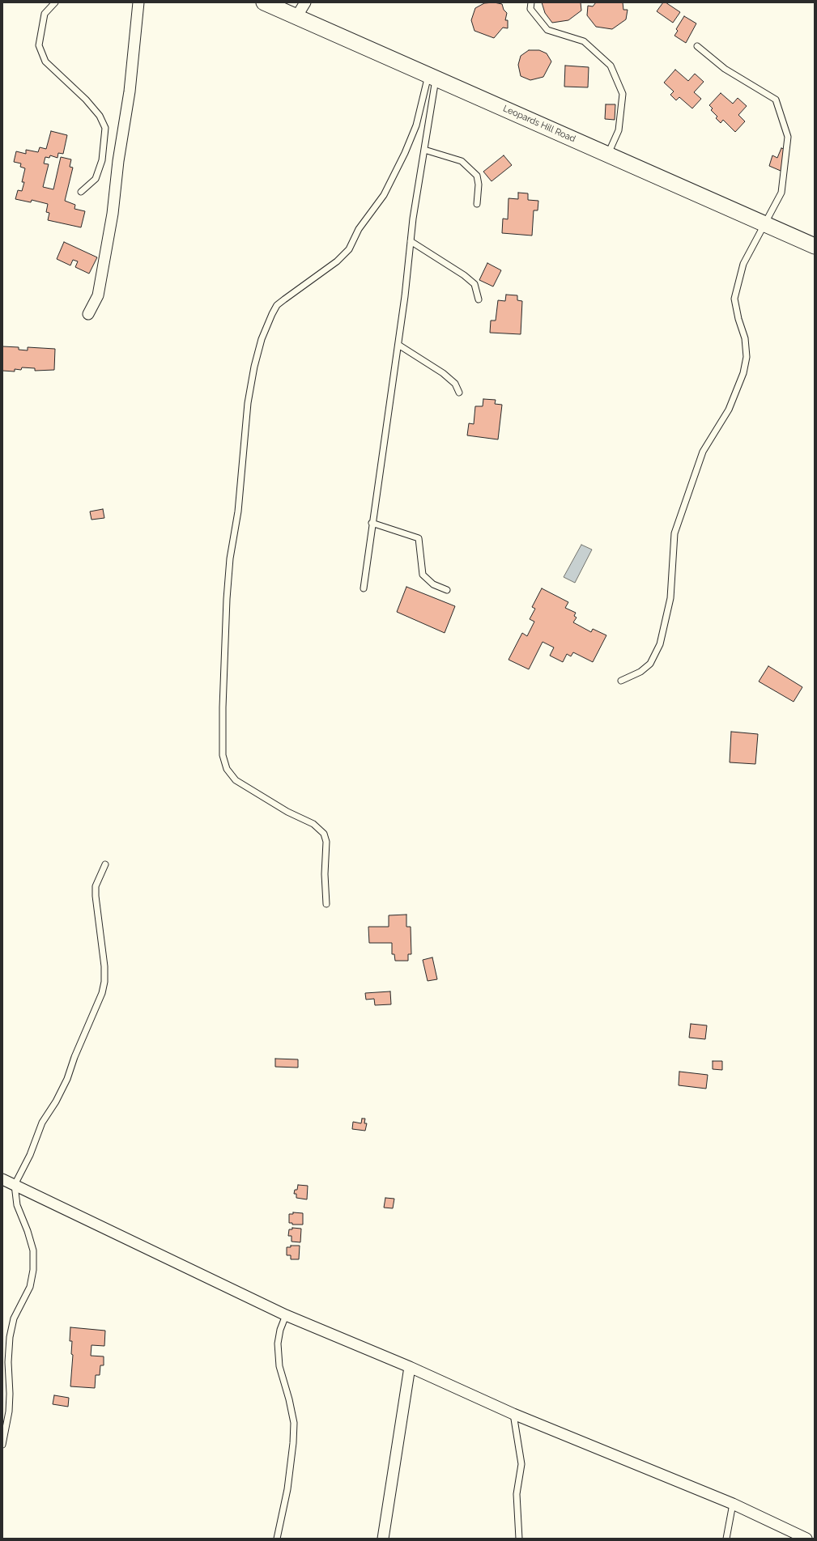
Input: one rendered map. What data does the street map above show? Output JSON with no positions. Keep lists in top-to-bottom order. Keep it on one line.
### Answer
{"streets":{"main road":["Leopards Hill Road"]}}
